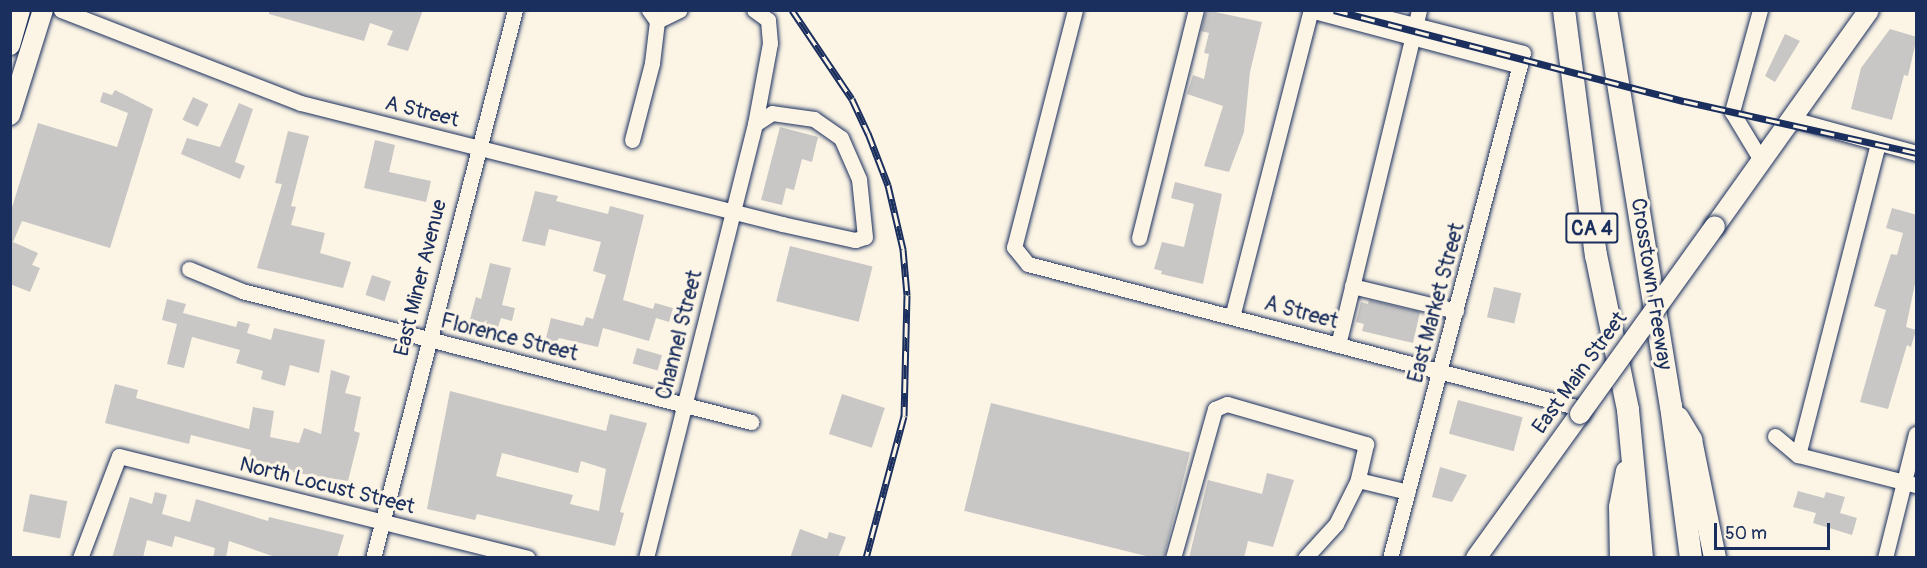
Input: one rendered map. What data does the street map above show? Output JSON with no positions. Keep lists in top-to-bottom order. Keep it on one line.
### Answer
{"streets":{"highway":["CA 4","Crosstown Freeway"],"main road":["East Main Street"],"street":["A Street","East Miner Avenue","East Market Street","Channel Street","Florence Street","North Locust Street"]},"crossings":[["A Street","East Miner Avenue"],["A Street","East Market Street"],["A Street","Channel Street"],["A Street","East Main Street"],["East Miner Avenue","Florence Street"],["East Miner Avenue","North Locust Street"],["Channel Street","Florence Street"]],"scale_bar":"50 m"}
